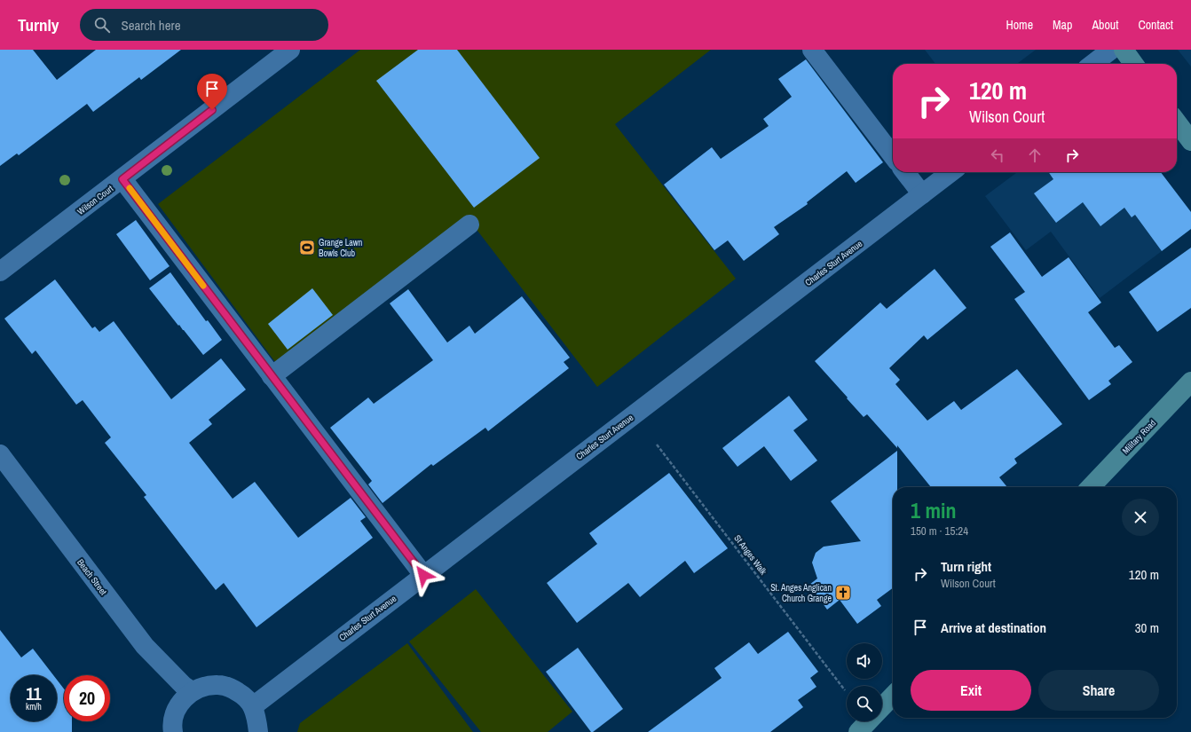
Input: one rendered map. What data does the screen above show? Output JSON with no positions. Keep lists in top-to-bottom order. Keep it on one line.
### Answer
{"streets":{"main road":["Military Road"],"street":["Wilson Court","Charles Sturt Avenue","Beach Street"],"path":["St Anges Walk"]},"places":{"sports":["Grange Lawn Bowls Club"],"church":["St. Anges Anglican Church Grange"]},"page":{"header":"Turnly","search":"Search here","nav":["Home","Map","About","Contact"],"turn":["120 m","Wilson Court"],"heading":["1 min","150 m · 15:24"],"list":[{"name":"Turn right","note":"Wilson Court","value":"120 m"},{"name":"Arrive at destination","value":"30 m"}],"buttons":["Exit","Share"],"speed":"11 km/h","limit":"20"}}
